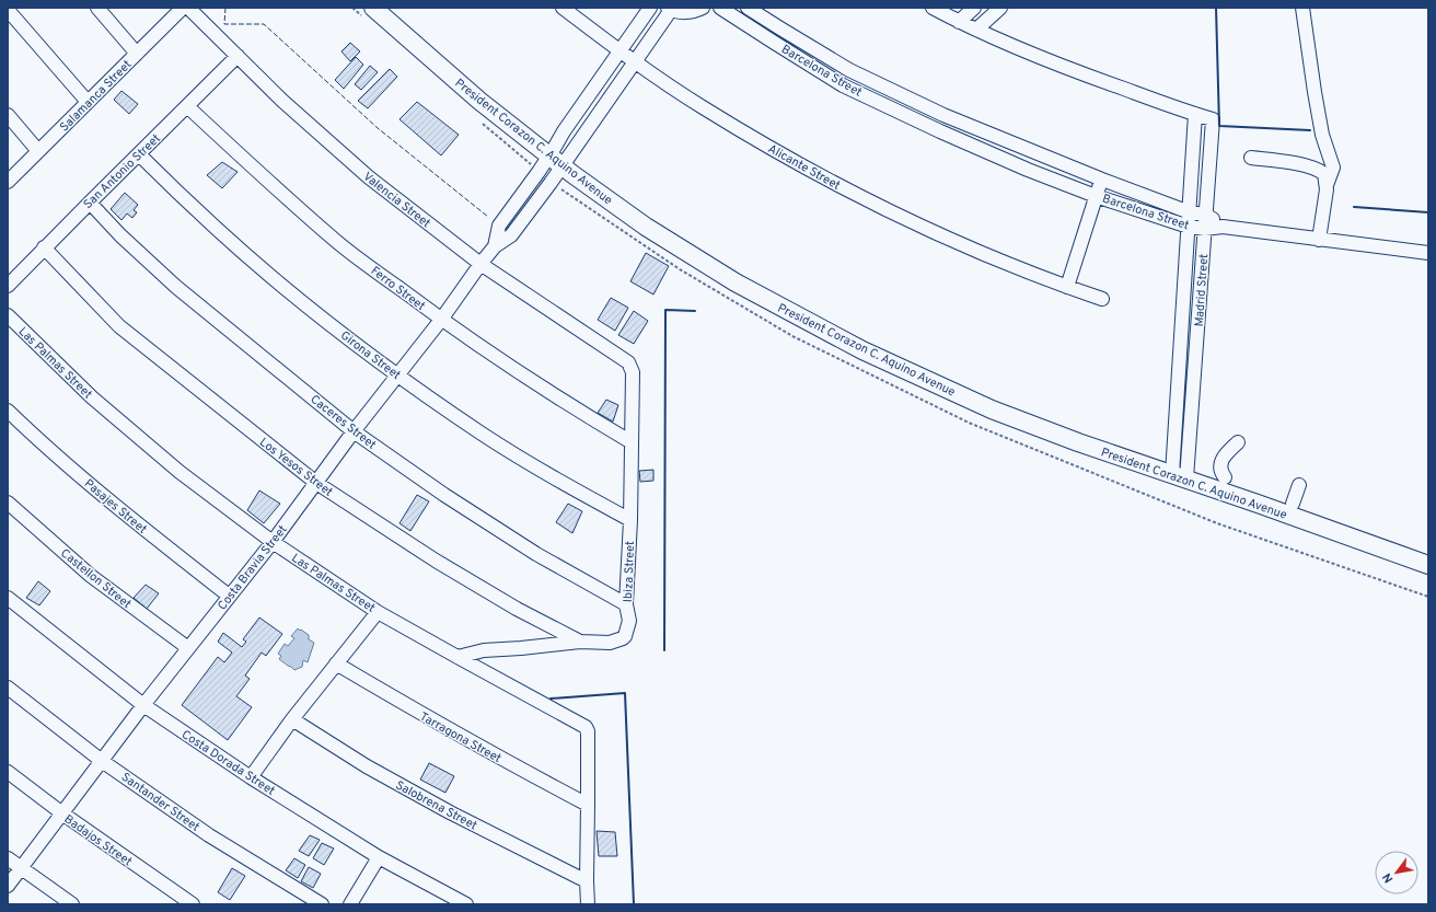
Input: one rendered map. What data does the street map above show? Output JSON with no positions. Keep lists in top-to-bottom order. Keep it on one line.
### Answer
{"streets":{"main road":["President Corazon C. Aquino Avenue"],"street":["Barcelona Street","Salamanca Street","Alicante Street","San Antonio Street","Valencia Street","Ferro Street","Madrid Street","Girona Street","Las Palmas Street","Caceres Street","Los Yesos Street","Pasajes Street","Costa Bravia Street","Ibiza Street","Castellon Street","Tarragona Street","Costa Dorada Street","Santander Street","Salobrena Street","Badajos Street"]},"crossings":[["Barcelona Street","Madrid Street"],["President Corazon C. Aquino Avenue","Madrid Street"],["President Corazon C. Aquino Avenue","Costa Bravia Street"],["San Antonio Street","Valencia Street"],["San Antonio Street","Ferro Street"],["San Antonio Street","Girona Street"],["San Antonio Street","Caceres Street"],["San Antonio Street","Los Yesos Street"],["Valencia Street","Costa Bravia Street"],["Valencia Street","Ibiza Street"],["Ferro Street","Costa Bravia Street"],["Ferro Street","Ibiza Street"],["Girona Street","Costa Bravia Street"],["Girona Street","Ibiza Street"],["Las Palmas Street","Costa Bravia Street"],["Las Palmas Street","Ibiza Street"],["Las Palmas Street","Tarragona Street"],["Caceres Street","Costa Bravia Street"],["Caceres Street","Ibiza Street"],["Los Yesos Street","Costa Bravia Street"],["Los Yesos Street","Ibiza Street"],["Pasajes Street","Costa Bravia Street"],["Costa Bravia Street","Castellon Street"],["Costa Bravia Street","Costa Dorada Street"],["Costa Bravia Street","Santander Street"],["Costa Bravia Street","Badajos Street"]],"north":"bottom left"}
